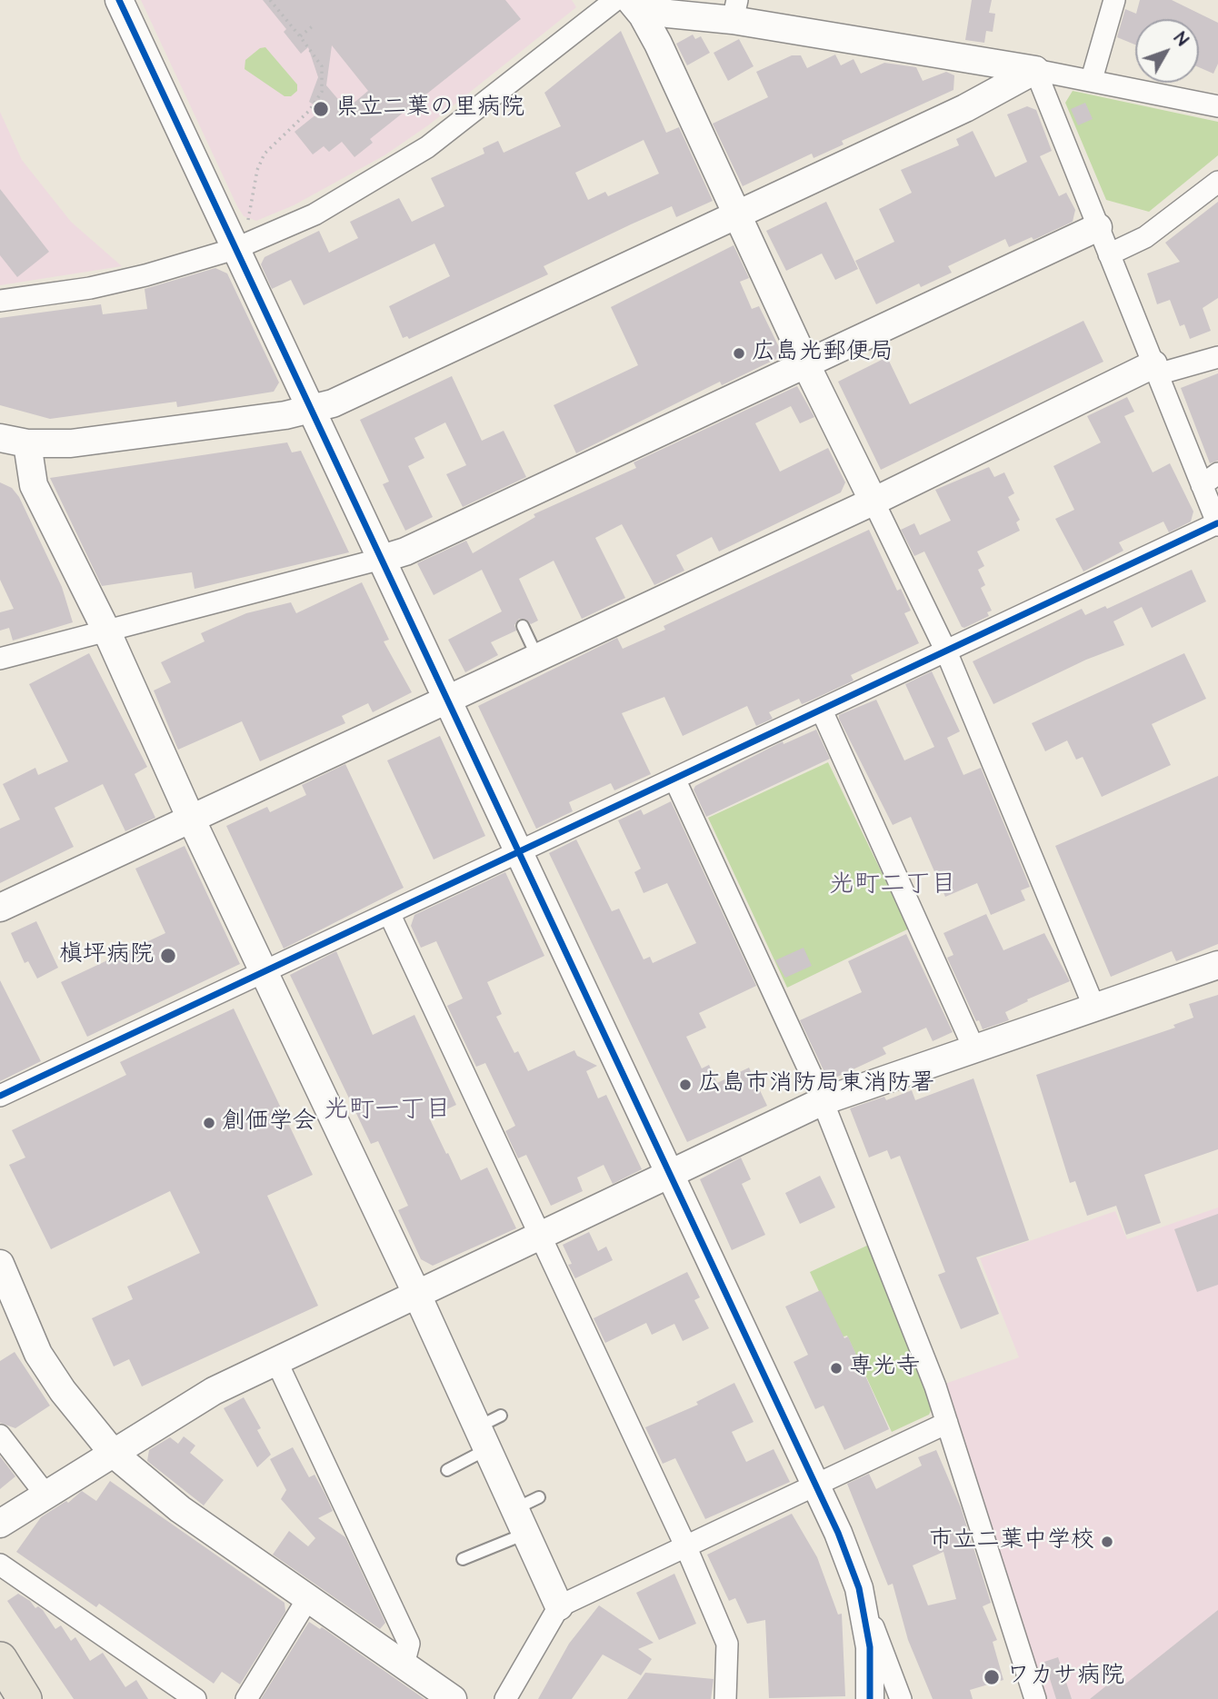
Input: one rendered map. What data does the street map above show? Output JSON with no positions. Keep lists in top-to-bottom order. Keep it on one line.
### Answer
{"districts":["光町二丁目","光町一丁目"],"places":["県立二葉の里病院","広島光郵便局","槇坪病院","広島市消防局東消防署","創価学会","専光寺","市立二葉中学校","ワカサ病院"],"north":"top right"}
